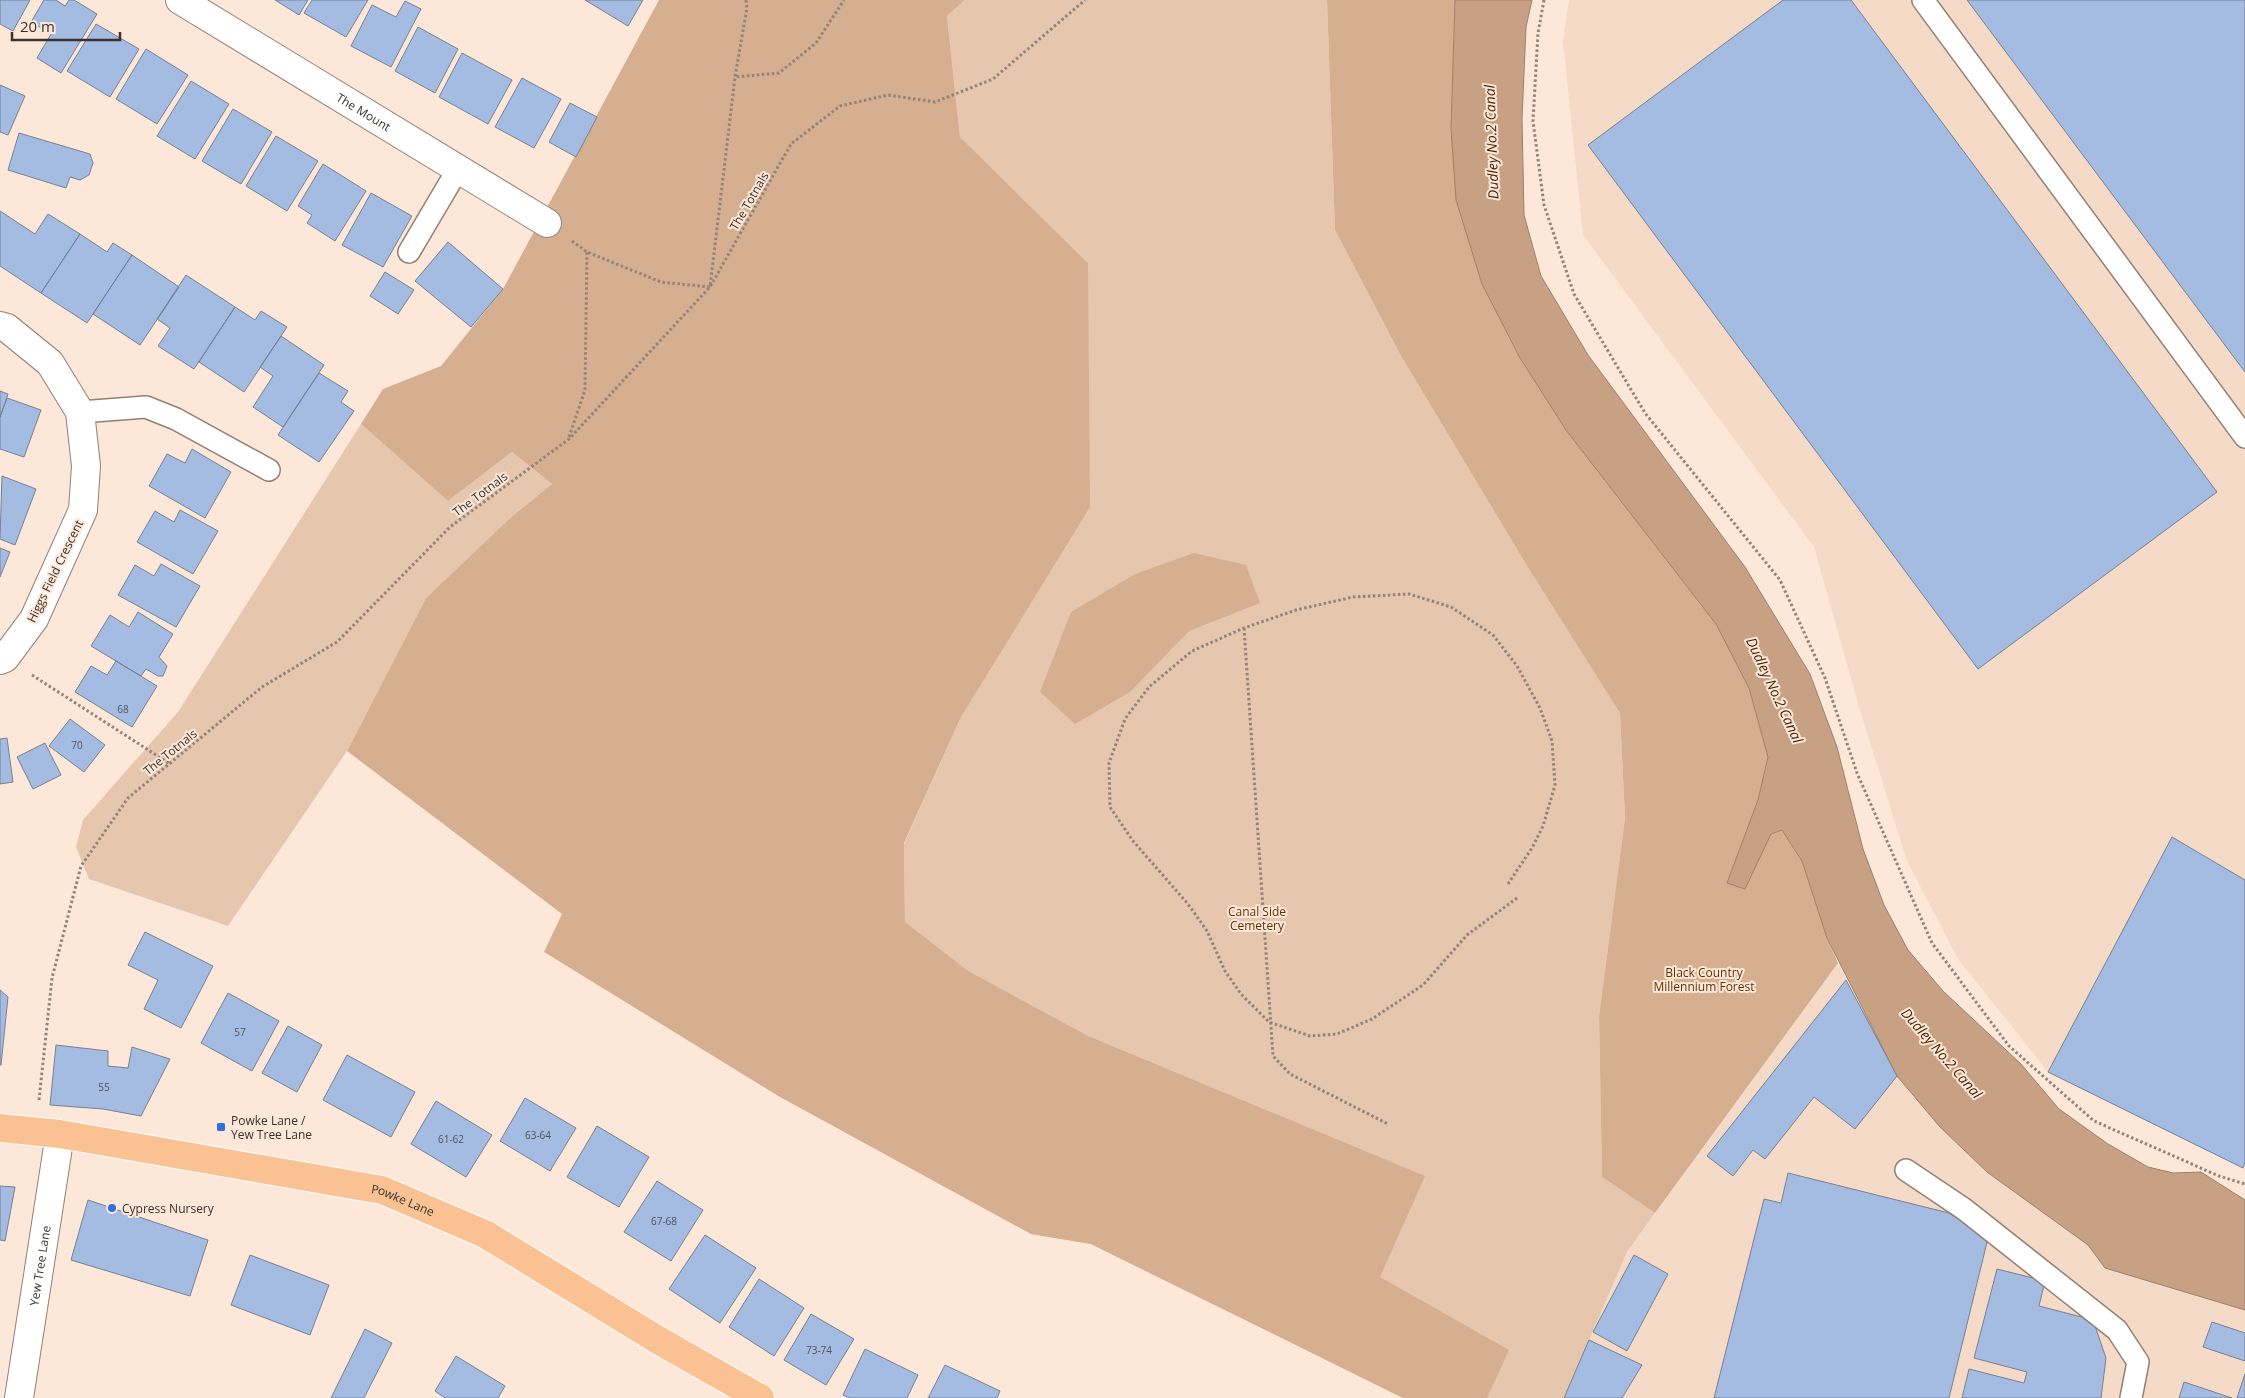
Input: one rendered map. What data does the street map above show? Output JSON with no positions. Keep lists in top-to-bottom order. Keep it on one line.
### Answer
{"streets":{"main road":["Powke Lane"],"street":["The Mount","Higgs Field Crescent","Yew Tree Lane"],"path":["The Totnals"]},"crossings":[["The Totnals","Powke Lane"],["The Totnals","Yew Tree Lane"],["Powke Lane","Yew Tree Lane"]],"water":["Dudley No.2 Canal"],"parks":["Canal Side Cemetery","Black Country Millennium Forest"],"places":{"transit":["Powke Lane / Yew Tree Lane"],"other":["Cypress Nursery"]},"house_numbers":["68","70","57","55","63-64","61-62","67-68","73-74"],"scale_bar":"20 m"}
